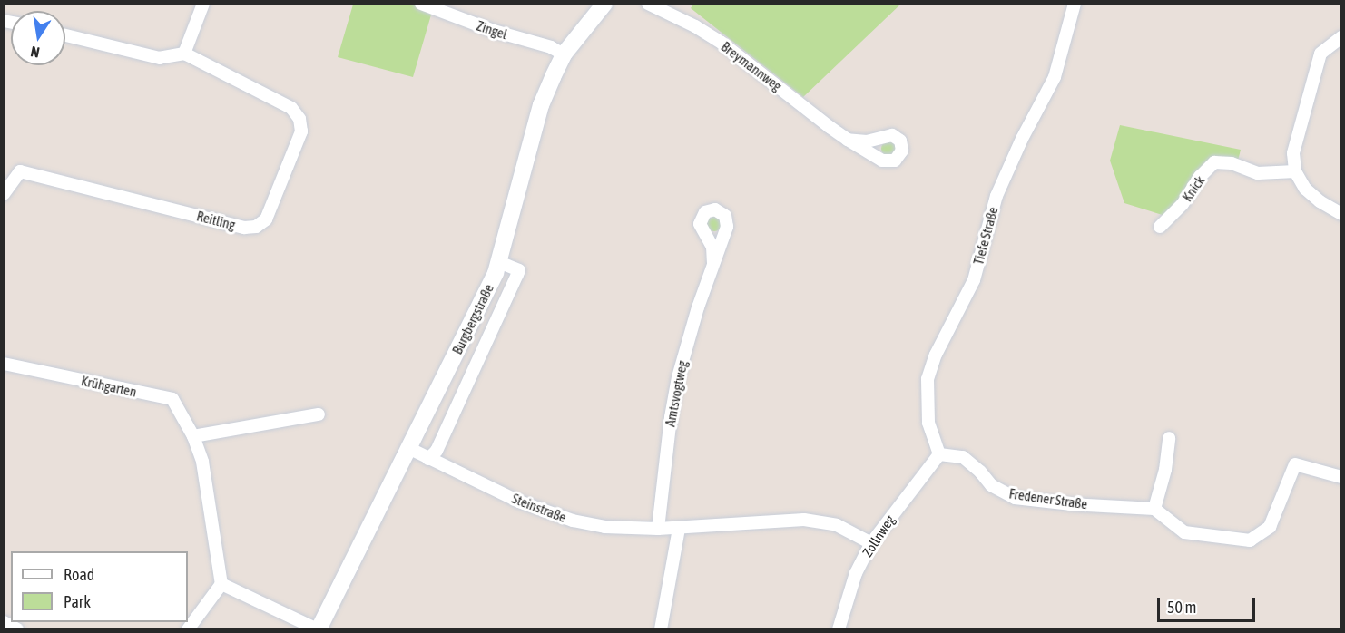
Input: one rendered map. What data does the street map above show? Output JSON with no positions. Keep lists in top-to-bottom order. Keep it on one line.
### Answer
{"streets":{"street":["Zingel","Breymannweg","Knick","Reitling","Tiefe Straße","Burgbergstraße","Krühgarten","Amtsvogtweg","Fredener Straße","Steinstraße","Zollnweg"]},"crossings":[["Zingel","Burgbergstraße"],["Tiefe Straße","Fredener Straße"],["Tiefe Straße","Zollnweg"],["Burgbergstraße","Steinstraße"],["Amtsvogtweg","Steinstraße"],["Fredener Straße","Zollnweg"],["Steinstraße","Zollnweg"]],"legend":["Road","Park"],"scale_bar":"50 m","north":"bottom"}
